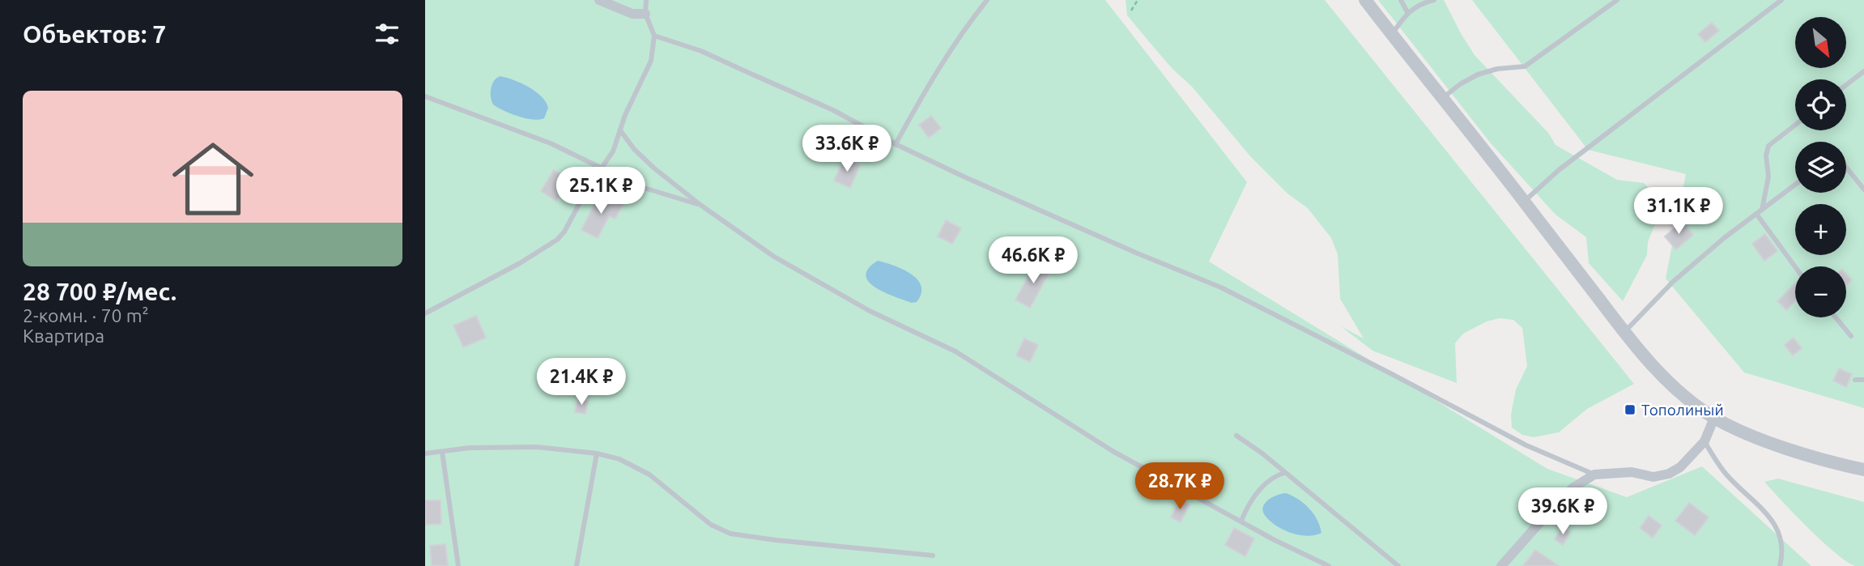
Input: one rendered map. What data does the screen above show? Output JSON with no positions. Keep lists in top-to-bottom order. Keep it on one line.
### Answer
{"places":{"transit":["Тополиный"]},"north":"bottom right","page":{"heading":"Объектов: 7","map_buttons":["+","−"],"list":[{"name":"28 700 ₽/мес.","note":"2-комн. · 70 m² · Квартира"}],"price":["33.6K ₽","25.1K ₽","31.1K ₽","46.6K ₽","21.4K ₽","28.7K ₽","39.6K ₽"]}}
